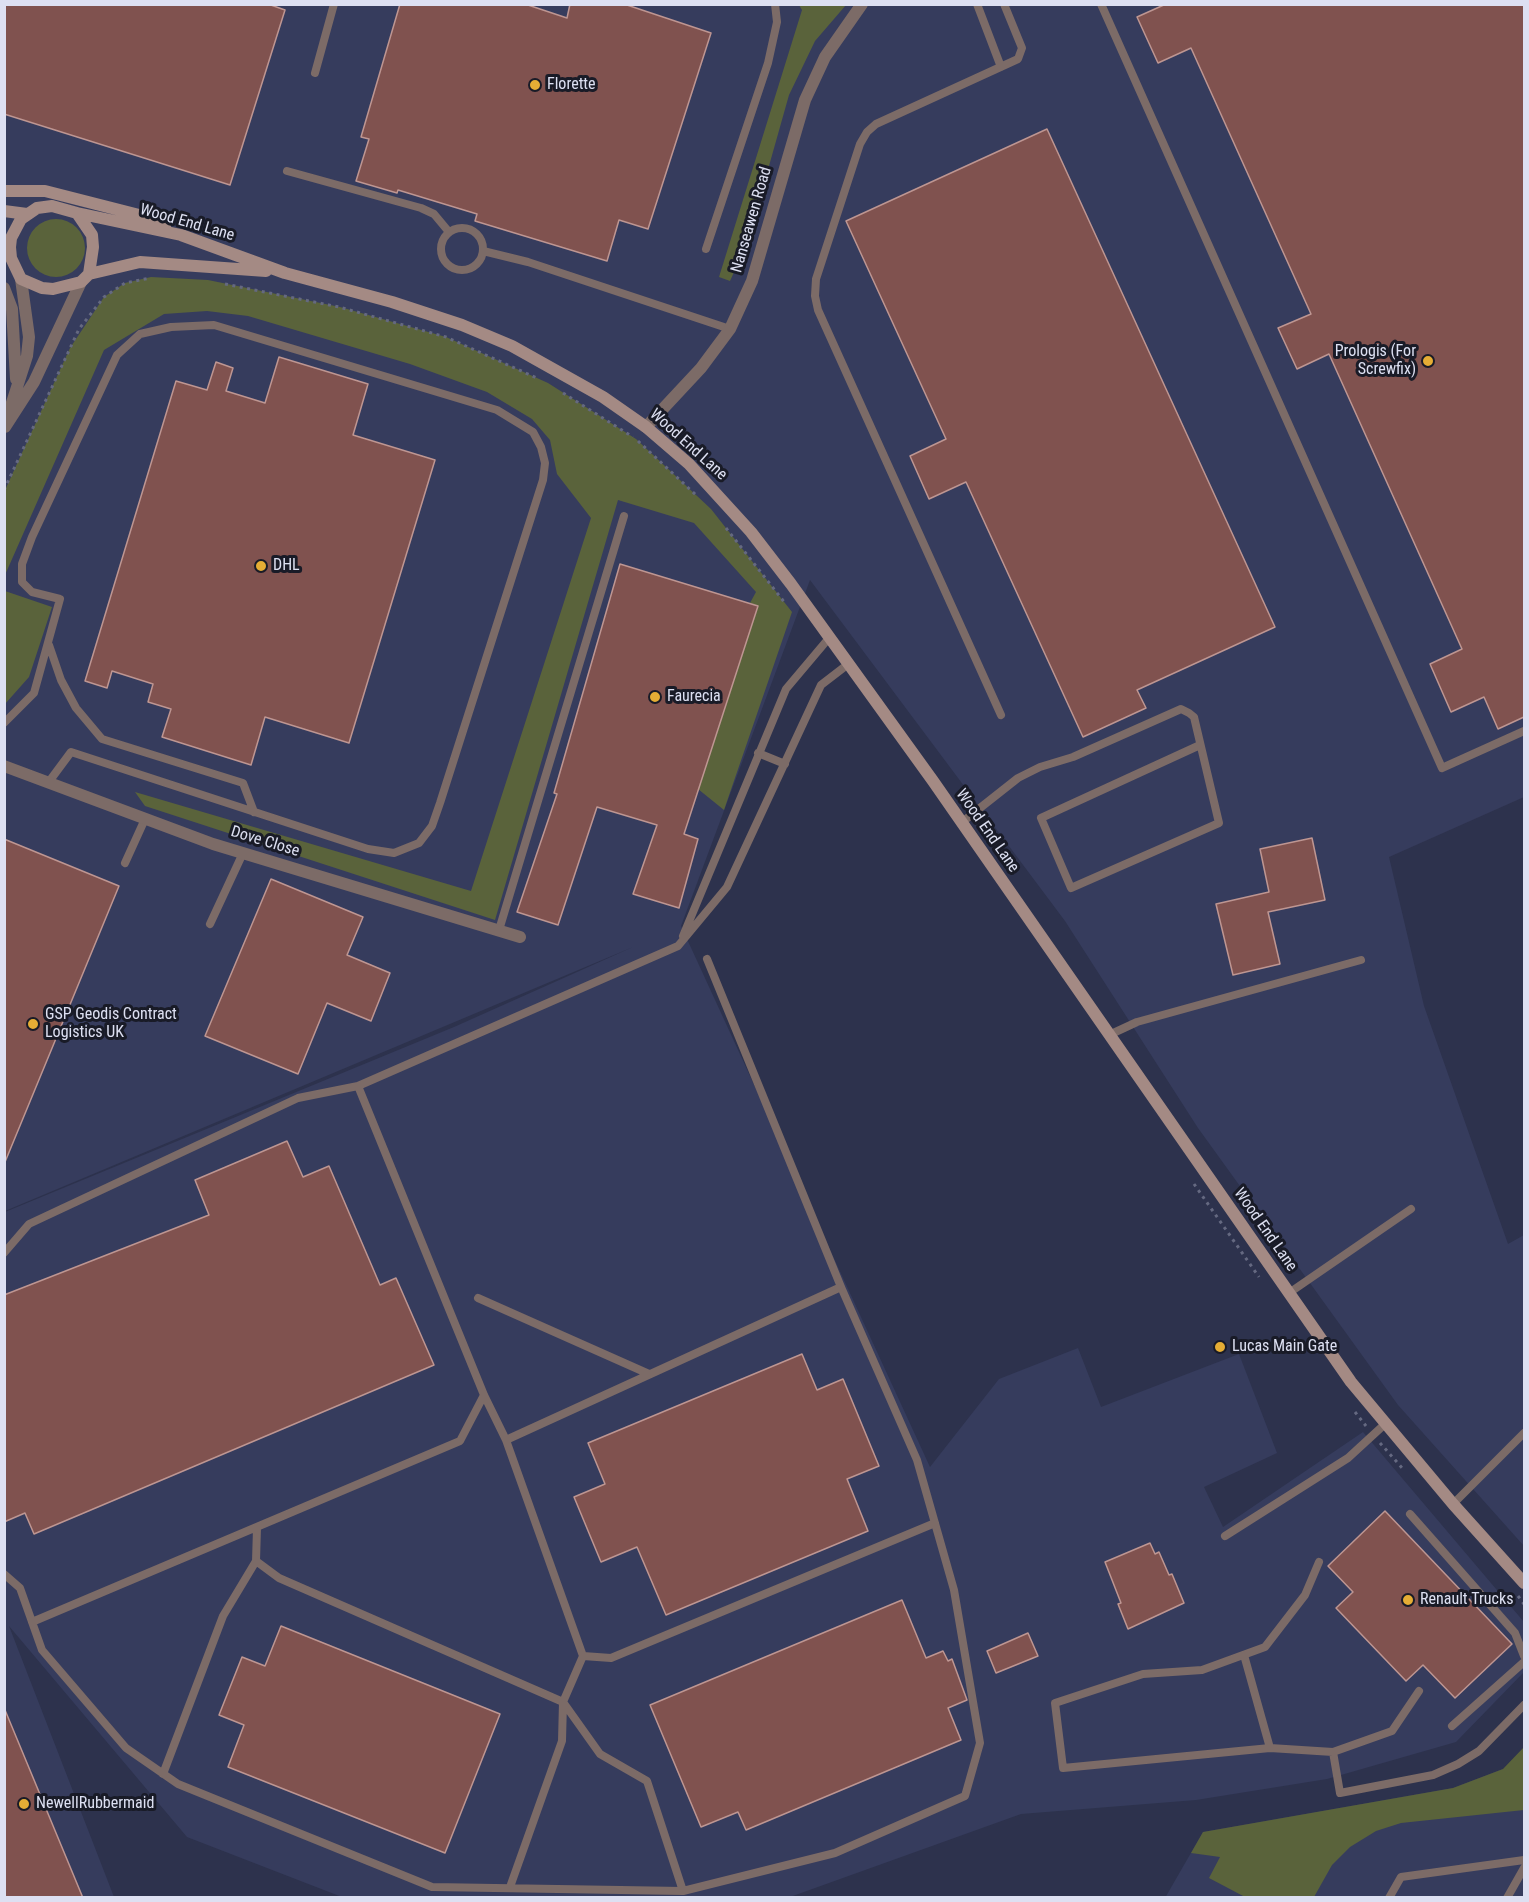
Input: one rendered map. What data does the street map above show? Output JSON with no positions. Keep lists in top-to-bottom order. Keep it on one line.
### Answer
{"streets":{"street":["Nanseawen Road","Wood End Lane","Dove Close"]},"crossings":[["Nanseawen Road","Wood End Lane"]],"places":["Florette","Prologis (For Screwfix)","DHL","Faurecia","GSP Geodis Contract Logistics UK","Lucas Main Gate","Renault Trucks","NewellRubbermaid"]}
